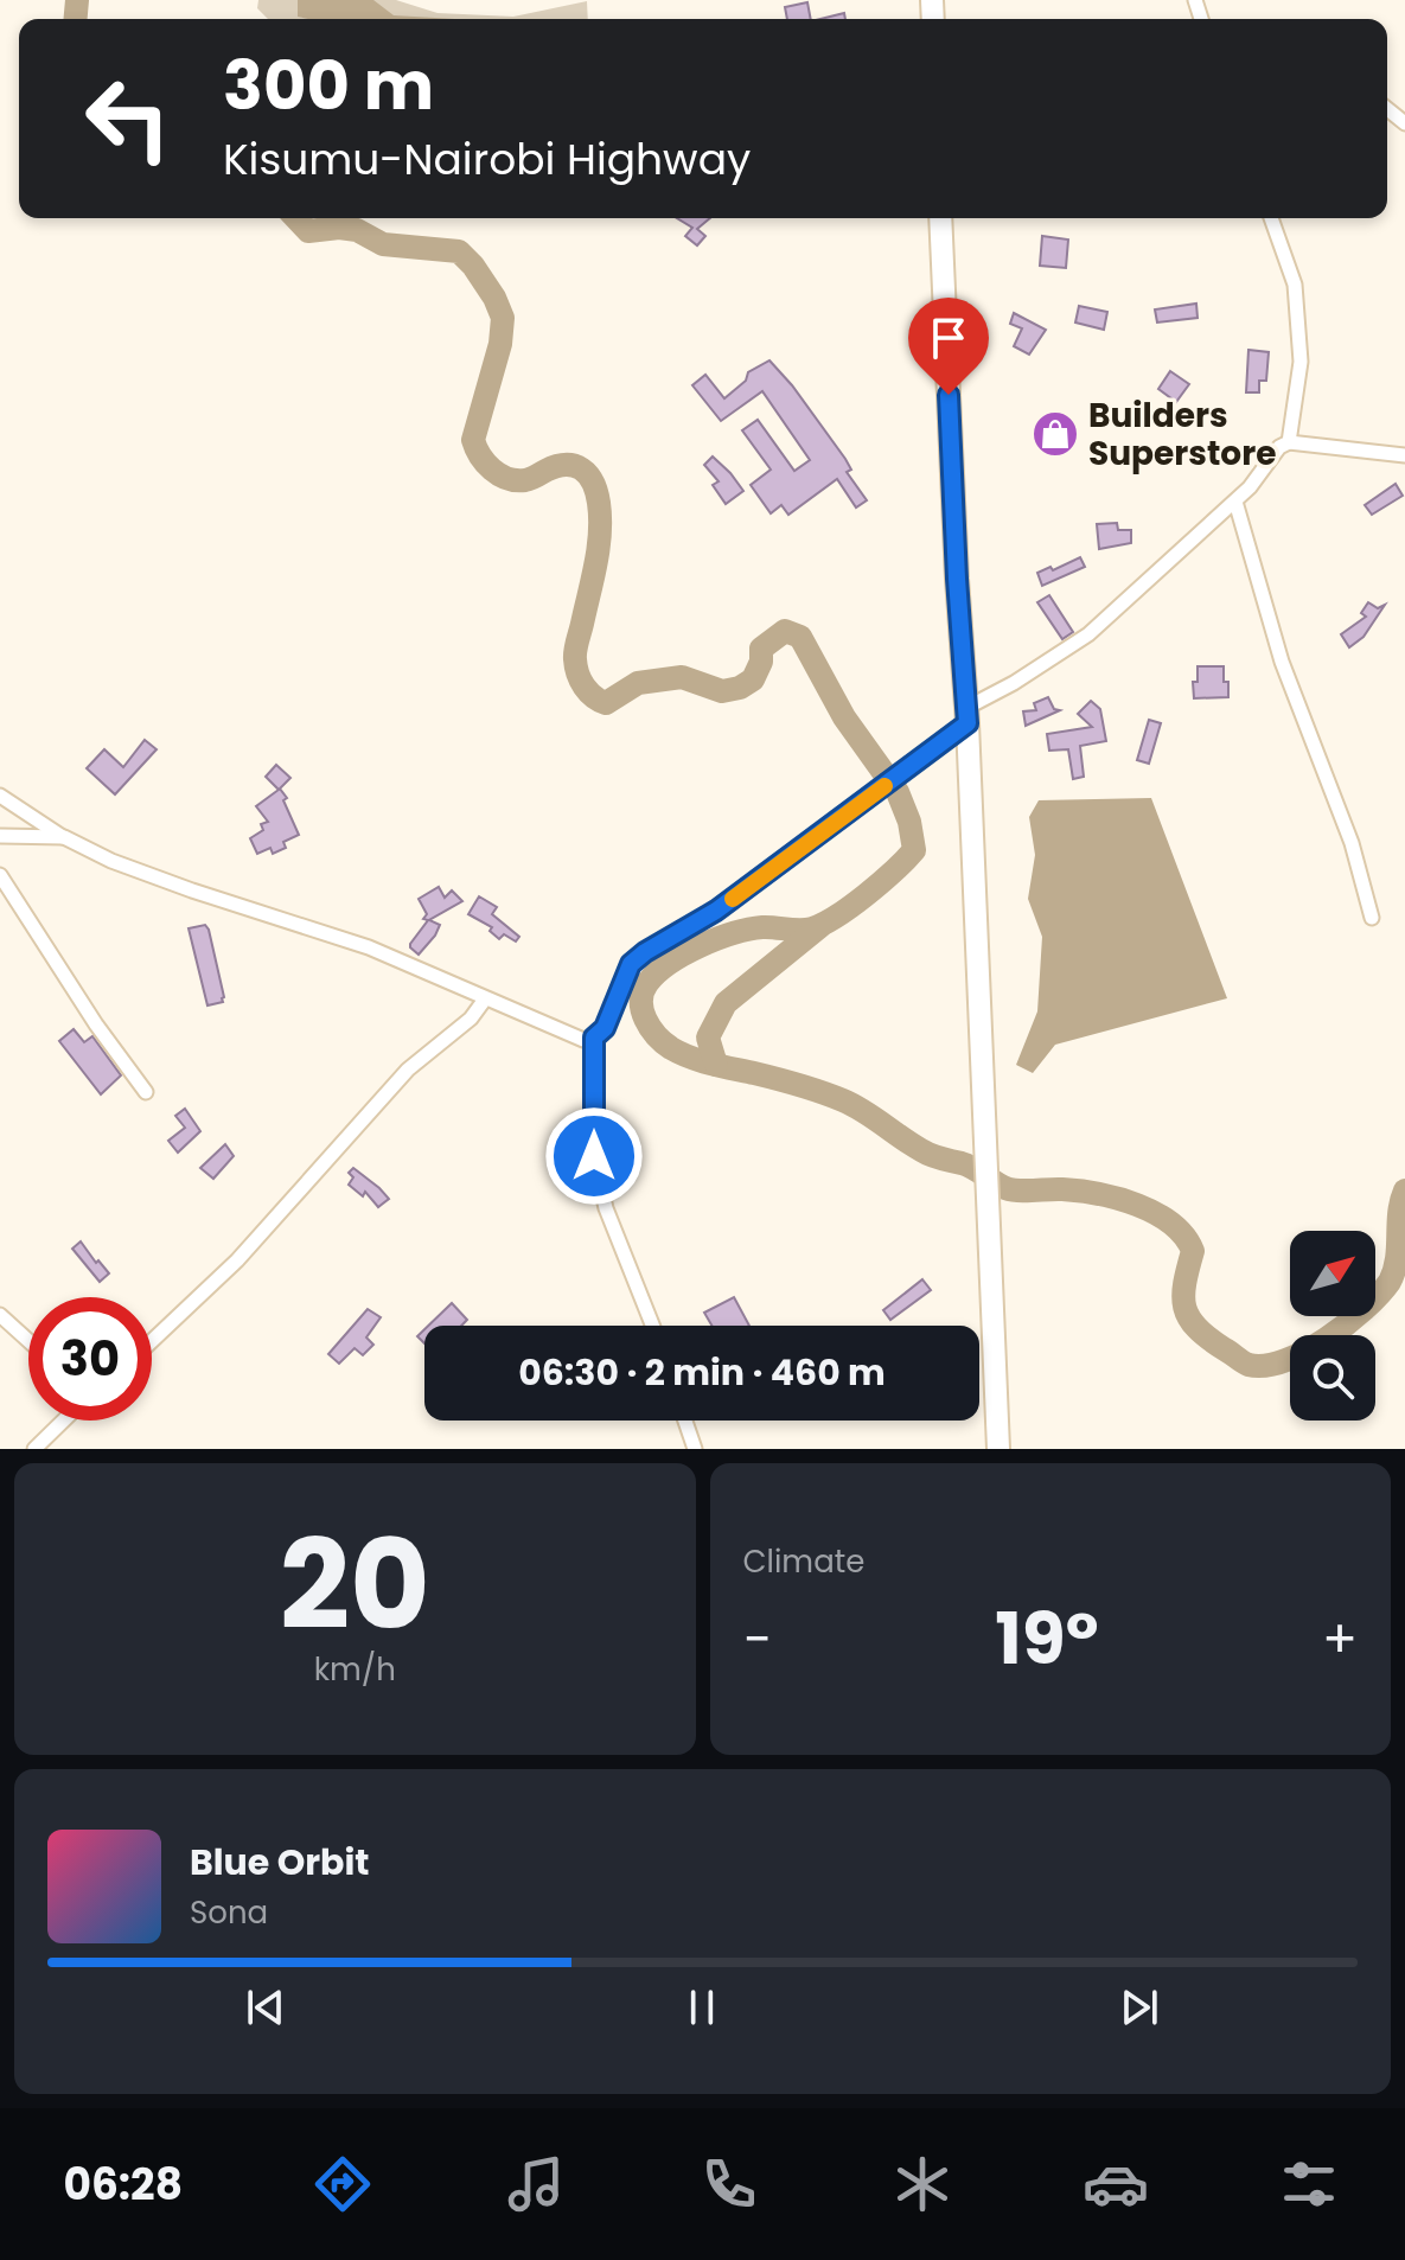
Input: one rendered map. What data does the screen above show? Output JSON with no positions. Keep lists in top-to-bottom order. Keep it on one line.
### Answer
{"places":{"shop":["Builders Superstore"]},"north":"top right","page":{"turn":["300 m","Kisumu-Nairobi Highway"],"limit":"30","trip":"06:30 · 2 min · 460 m","tile":[["20","km/h"],"Climate"],"heat":["−","19°","+"],"song":["Blue Orbit","Sona"],"tabs":"06:28"}}
